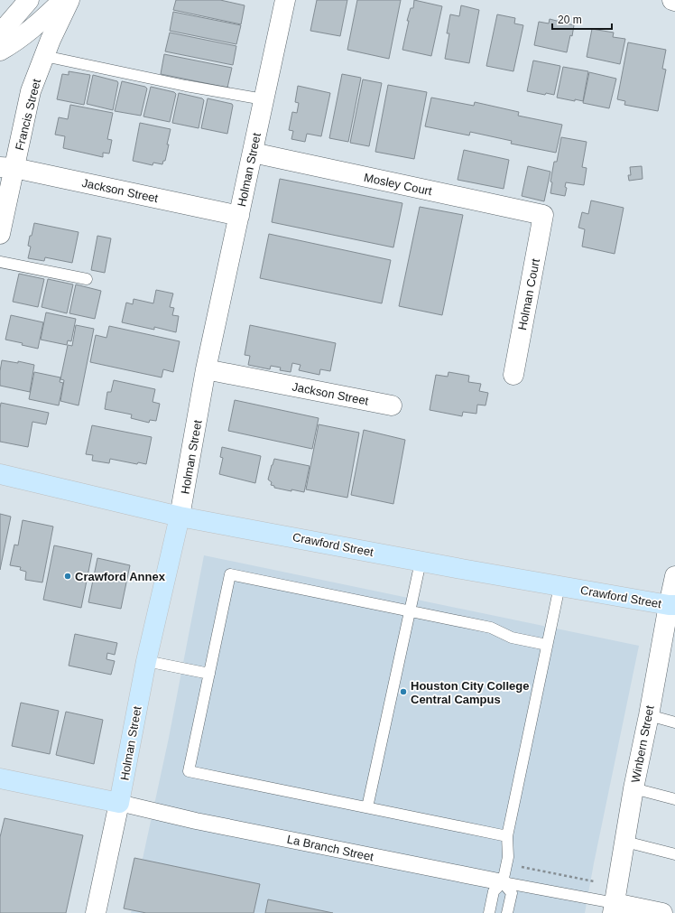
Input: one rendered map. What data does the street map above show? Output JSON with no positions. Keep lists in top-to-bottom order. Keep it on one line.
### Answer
{"streets":{"main road":["Holman Street","Crawford Street","La Branch Street"],"street":["Francis Street","Mosley Court","Jackson Street","Holman Court","Winbern Street"]},"crossings":[["Francis Street","Jackson Street"],["Holman Street","Mosley Court"],["Holman Street","Jackson Street"],["Holman Street","Crawford Street"],["Holman Street","La Branch Street"],["Mosley Court","Holman Court"],["Crawford Street","Winbern Street"],["Winbern Street","La Branch Street"]],"places":["Crawford Annex","Houston City College Central Campus"],"scale_bar":"20 m"}
